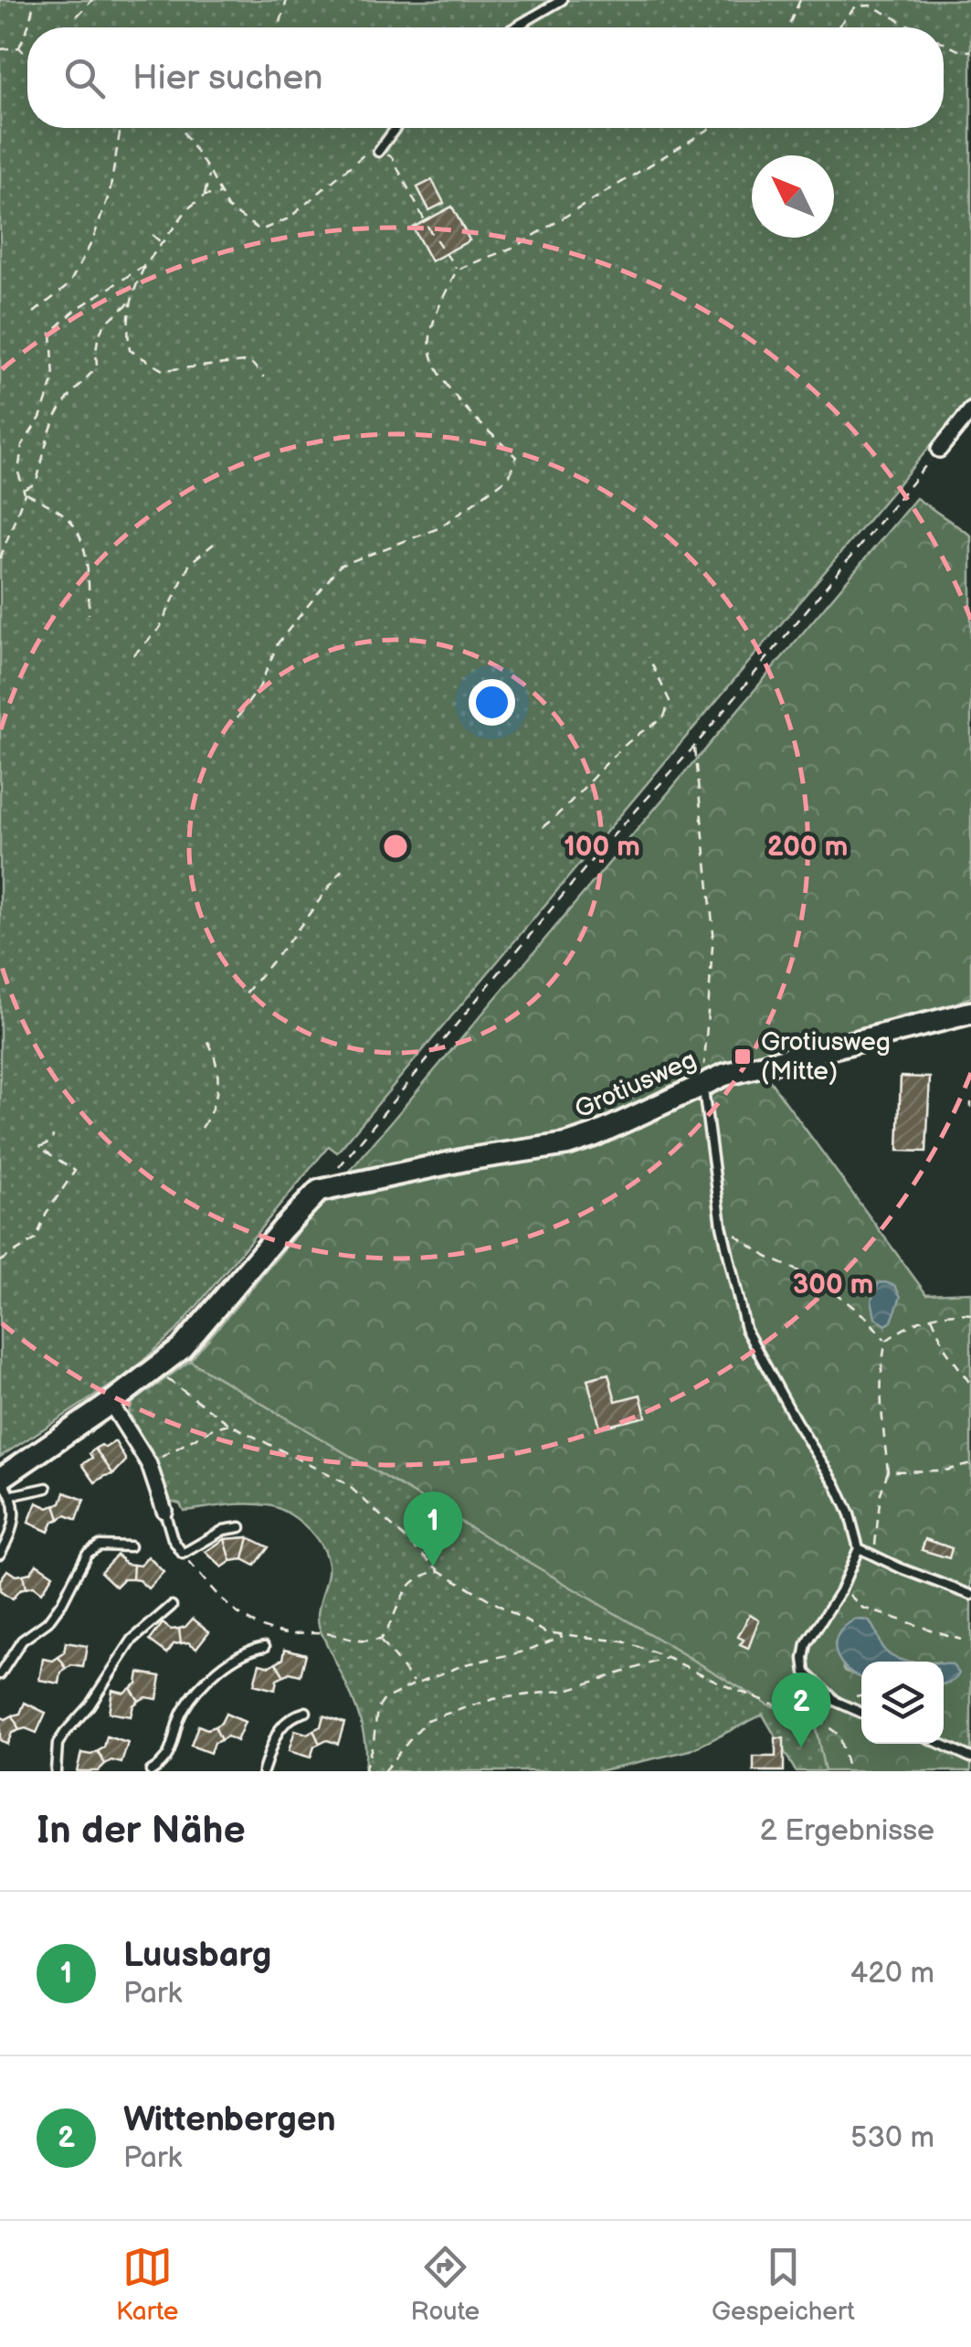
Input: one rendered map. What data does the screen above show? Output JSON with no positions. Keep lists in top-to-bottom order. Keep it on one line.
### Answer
{"streets":{"street":["Grotiusweg"]},"places":{"transit":["Grotiusweg (Mitte)"]},"north":"top left","page":{"search":"Hier suchen","pins":["1","2"],"heading":["In der Nähe","2 Ergebnisse"],"list":[{"mark":"1","name":"Luusbarg","note":"Park","value":"420 m"},{"mark":"2","name":"Wittenbergen","note":"Park","value":"530 m"}],"nav":["Karte","Route","Gespeichert"]},"rings":["100 m","200 m","300 m"]}
